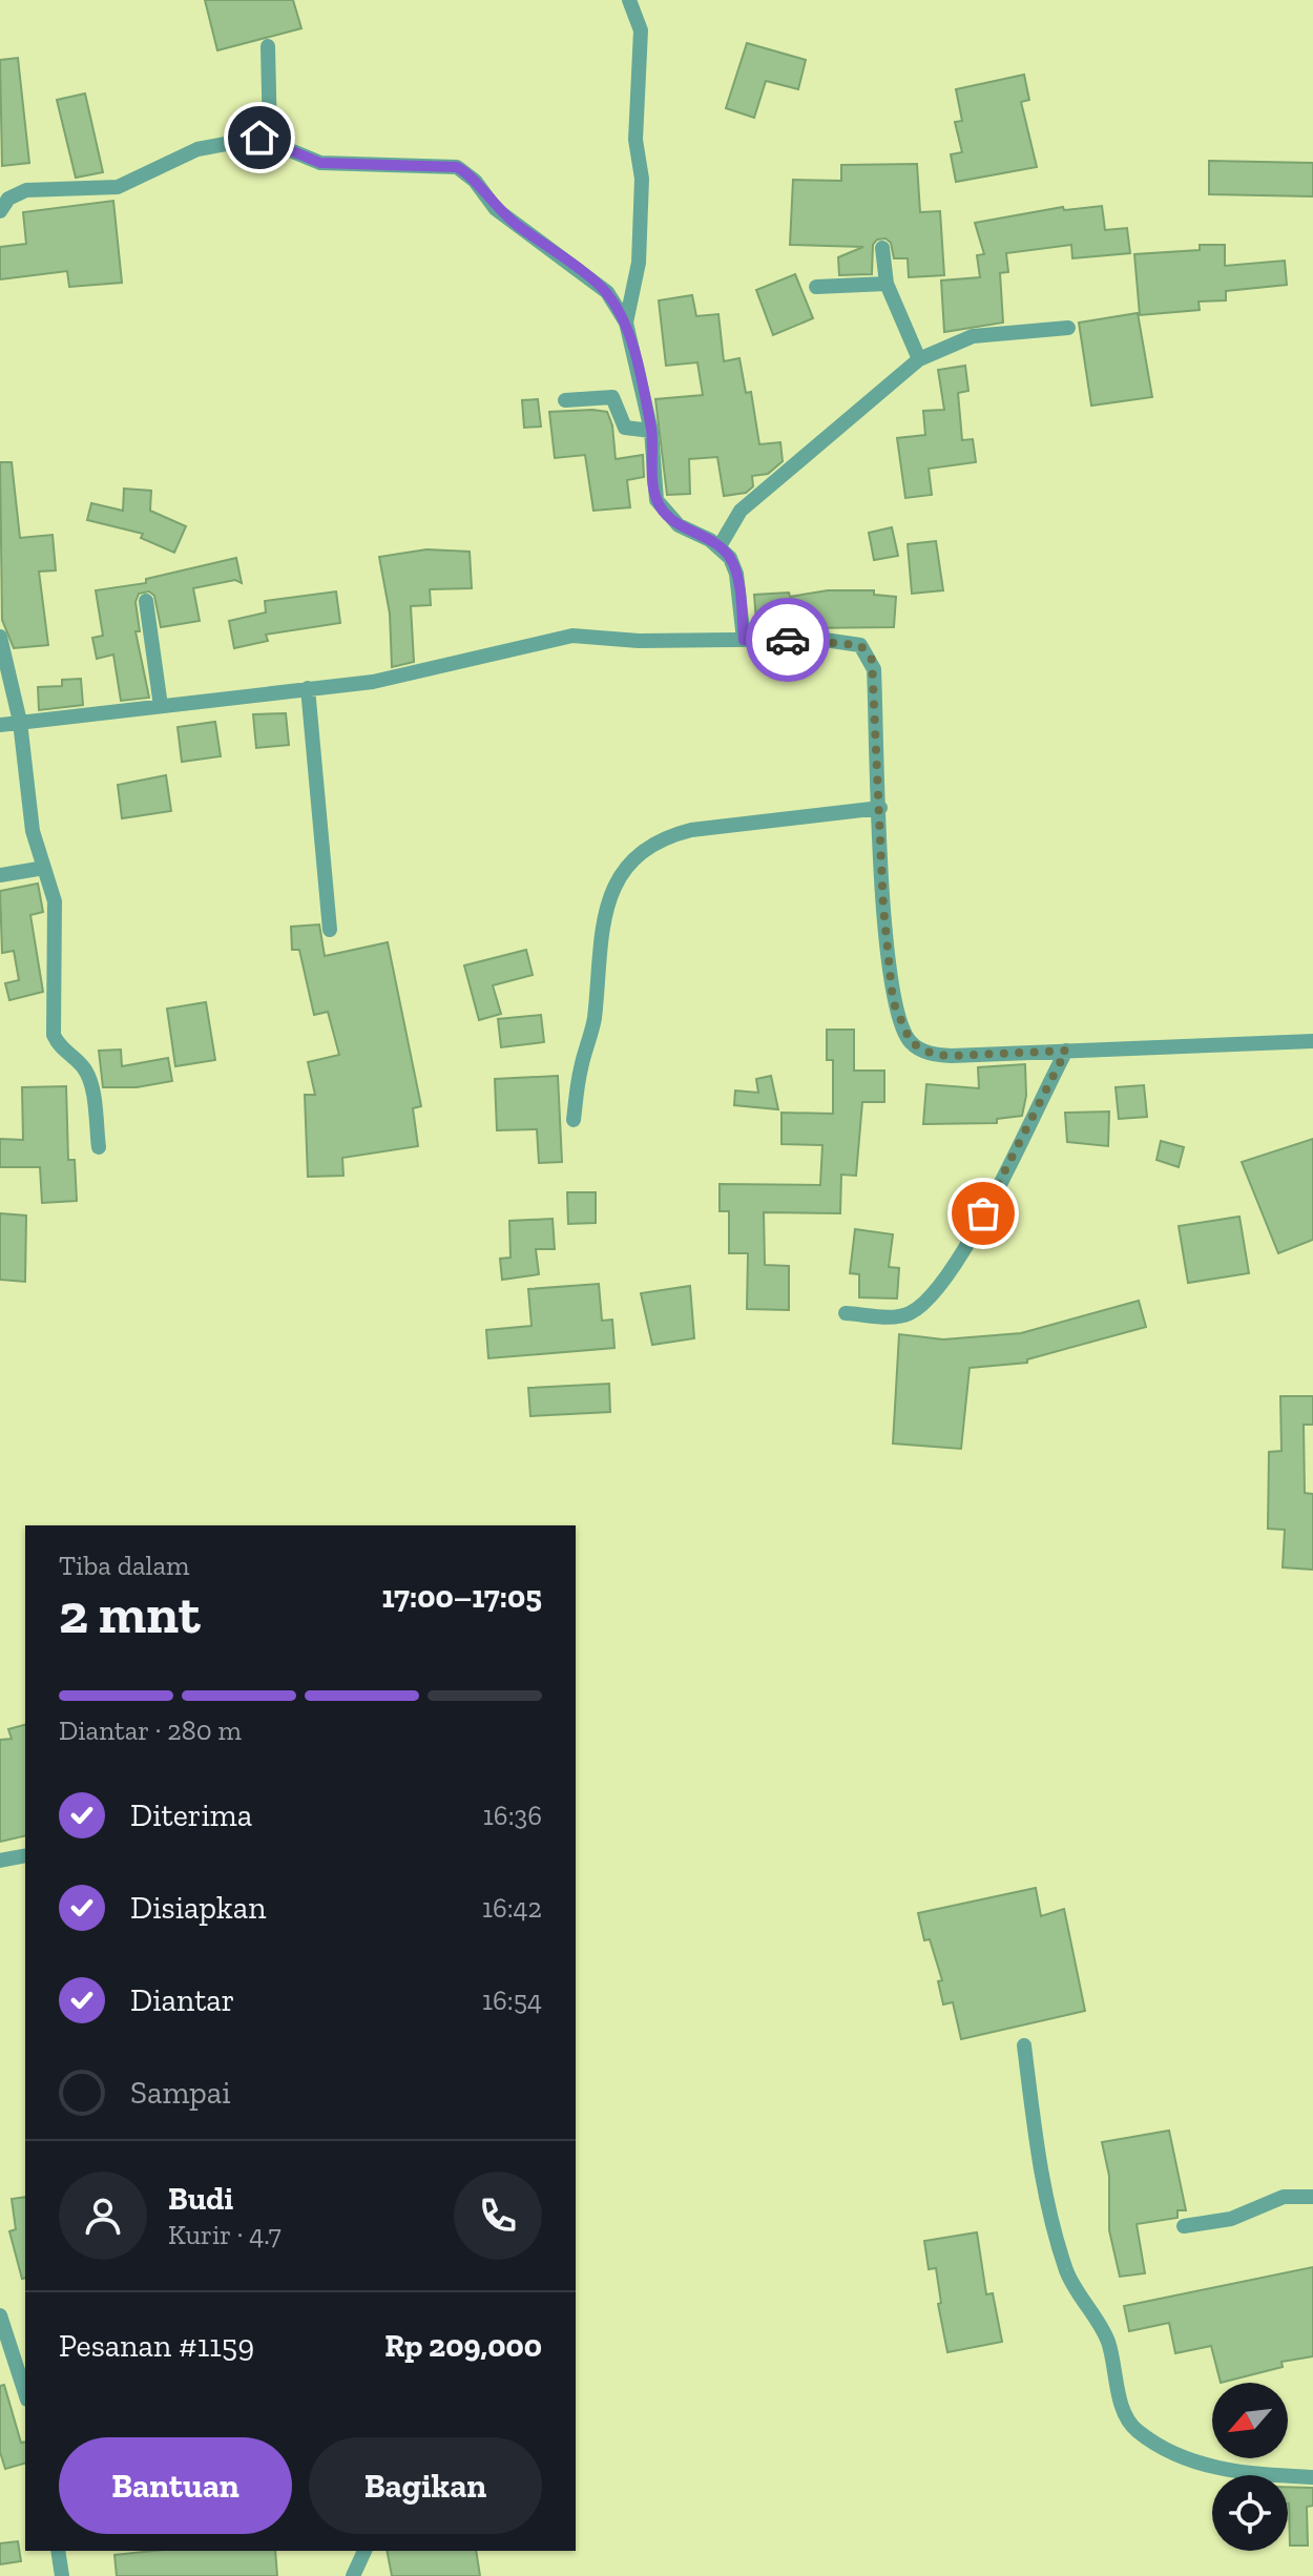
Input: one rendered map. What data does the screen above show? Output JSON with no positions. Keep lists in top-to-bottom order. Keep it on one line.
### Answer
{"north":"bottom left","page":{"heading":["2 mnt","Tiba dalam","17:00–17:05"],"panel":["Budi","Kurir · 4.7","Pesanan #1159","Rp 209,000"],"bar":"Diantar · 280 m","list":[["Diterima","16:36"],["Disiapkan","16:42"],["Diantar","16:54"],"Sampai"],"buttons":["Bantuan","Bagikan"]}}
